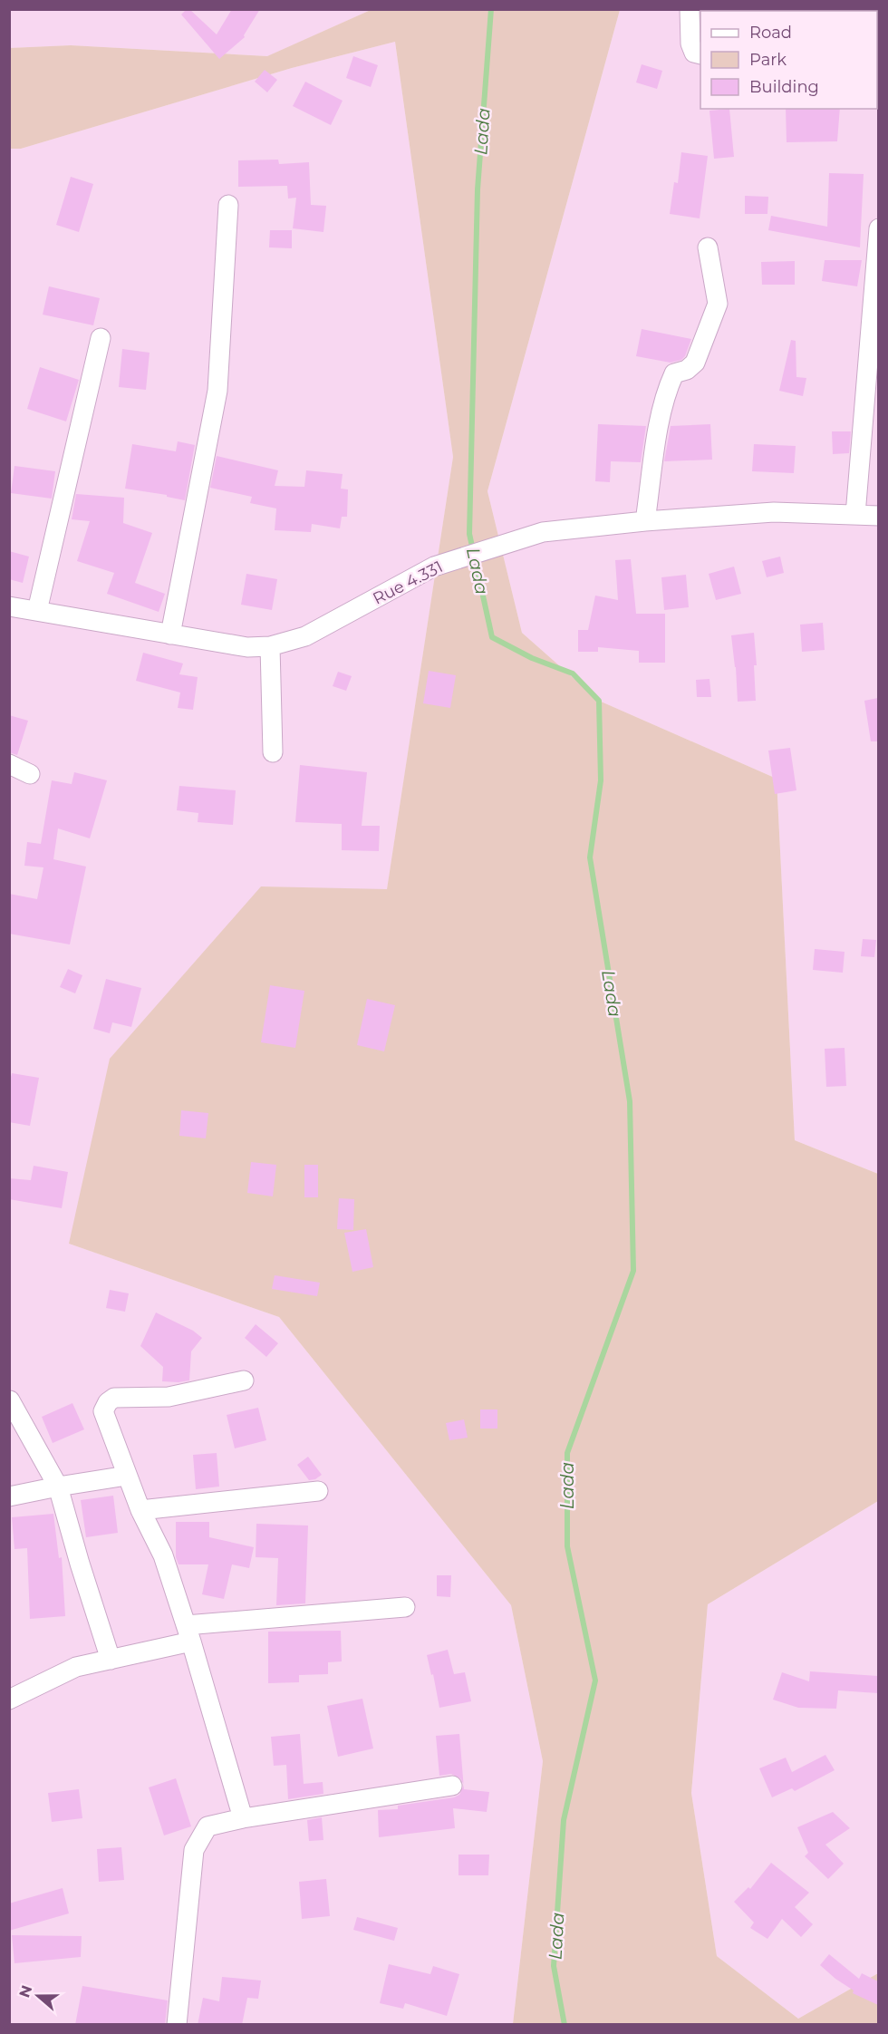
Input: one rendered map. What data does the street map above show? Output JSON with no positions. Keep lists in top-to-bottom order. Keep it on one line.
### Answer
{"streets":{"street":["Rue 4.331"]},"water":["Lada"],"legend":["Road","Park","Building"],"north":"left"}
